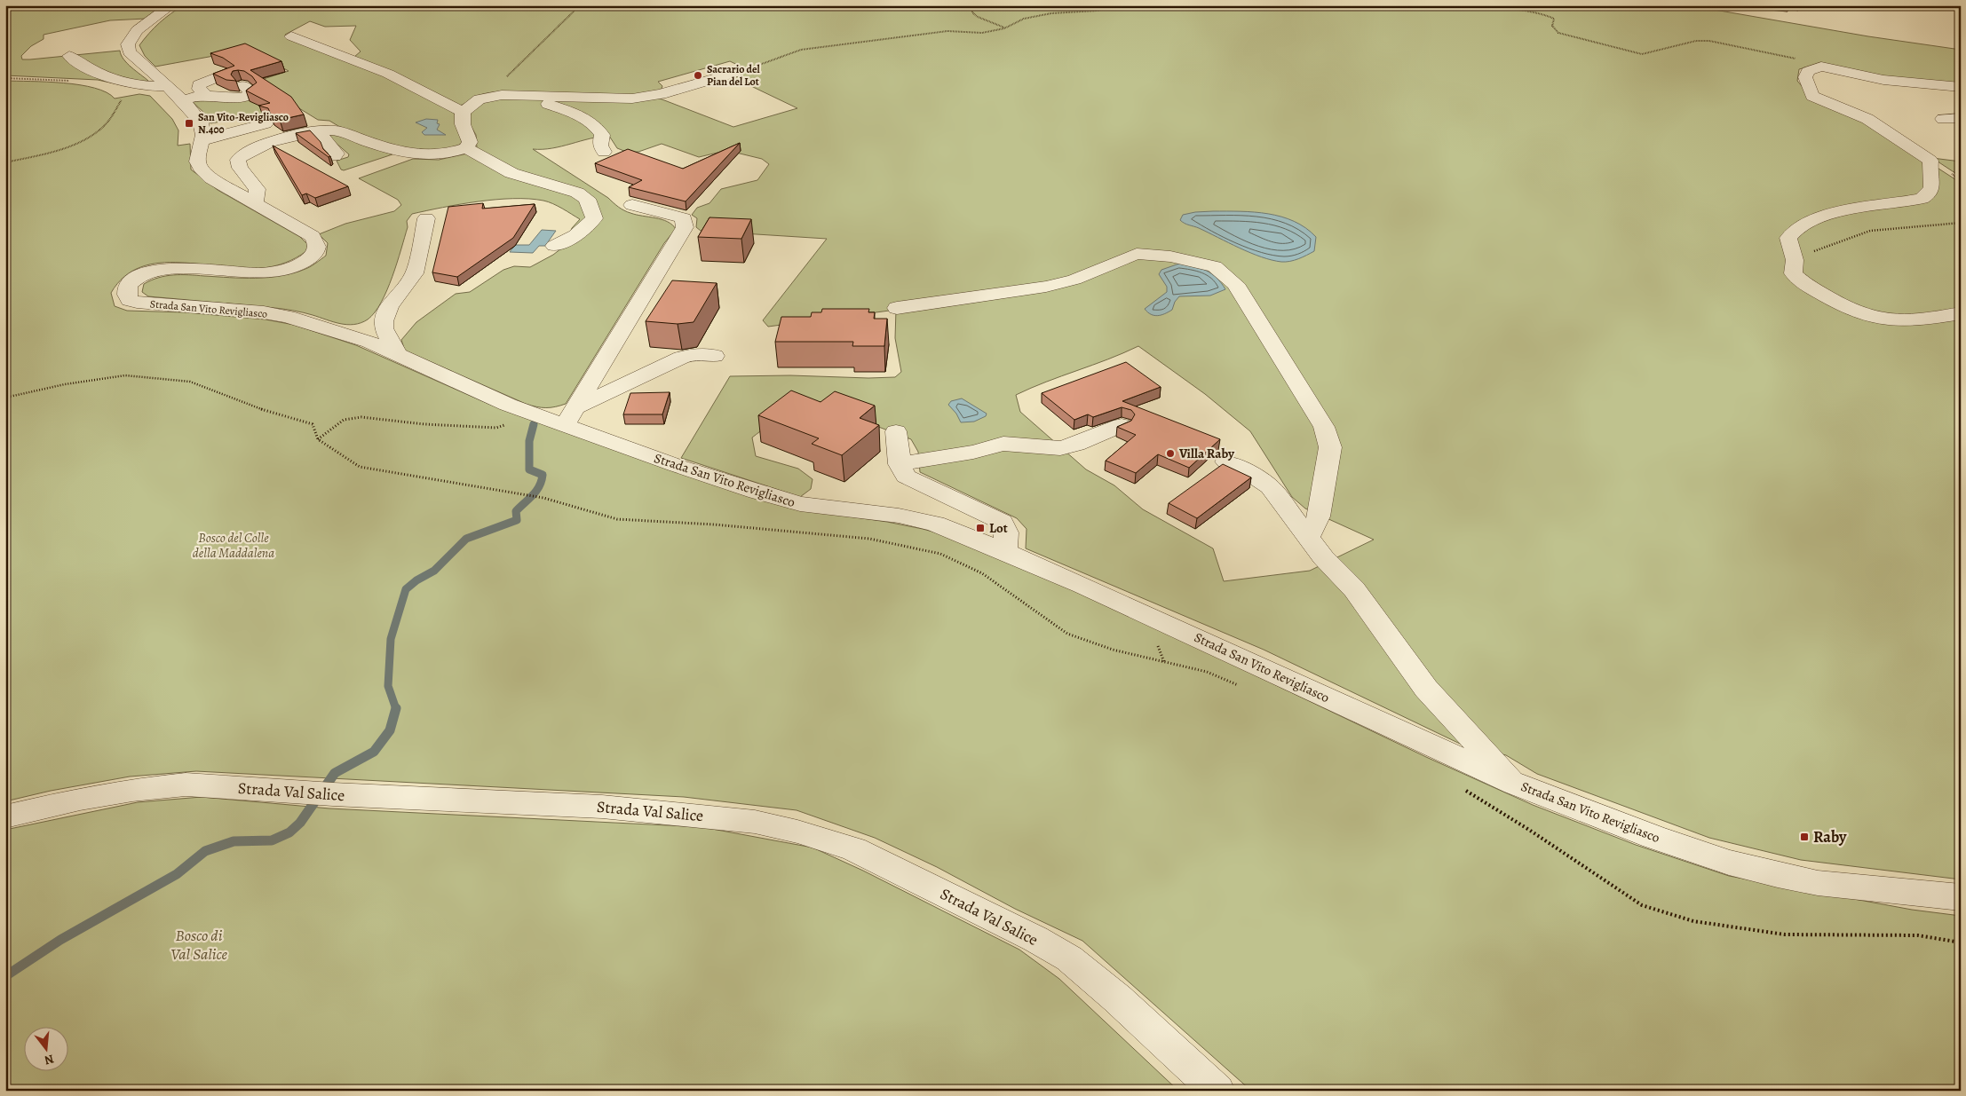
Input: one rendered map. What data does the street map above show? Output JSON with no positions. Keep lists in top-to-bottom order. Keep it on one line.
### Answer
{"streets":{"street":["Strada San Vito Revigliasco","Strada Val Salice"]},"parks":["Bosco del Colle della Maddalena","Bosco di Val Salice"],"places":{"other":["Sacrario del Pian del Lot","Villa Raby"],"transit":["San Vito-Revigliasco N.400","Lot","Raby"]},"north":"bottom"}
